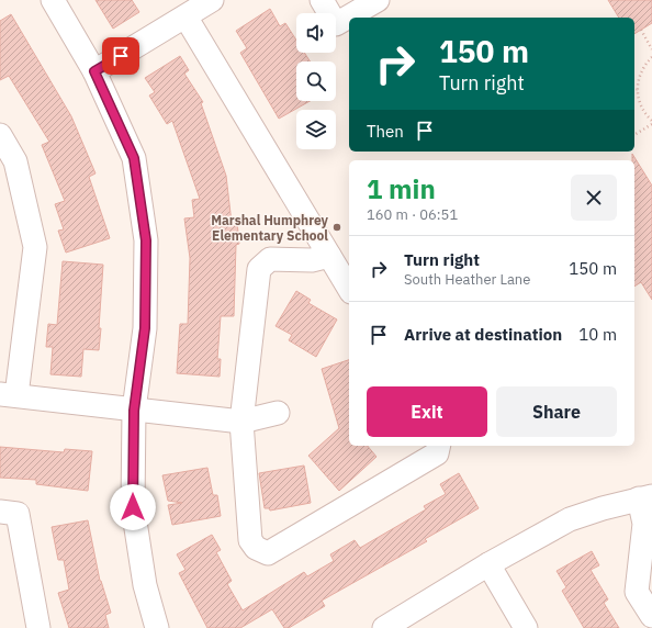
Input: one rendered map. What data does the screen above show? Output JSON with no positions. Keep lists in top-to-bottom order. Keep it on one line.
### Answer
{"places":["Marshal Humphrey Elementary School"],"page":{"turn":["150 m","Turn right"],"then":"Then","heading":["1 min","160 m · 06:51"],"list":[{"name":"Turn right","note":"South Heather Lane","value":"150 m"},{"name":"Arrive at destination","value":"10 m"}],"buttons":["Exit","Share"]}}
